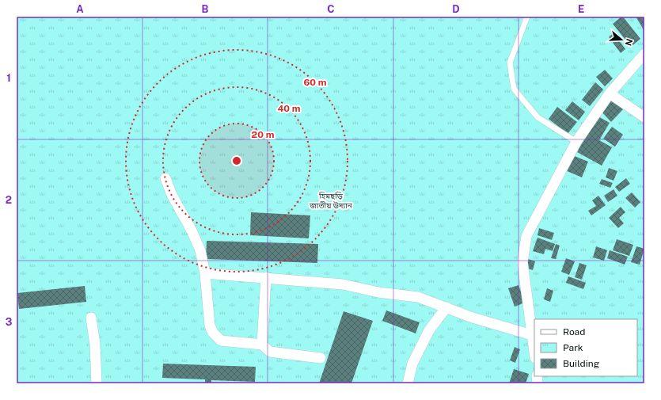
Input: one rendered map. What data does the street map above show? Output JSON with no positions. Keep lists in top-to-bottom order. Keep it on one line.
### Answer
{"parks":["হিমছড়ি জাতীয় উদ্যান"],"legend":["Road","Park","Building"],"north":"right","grid":{"columns":["A","B","C","D","E"],"rows":["1","2","3"]},"rings":["60 m","40 m","20 m"]}
